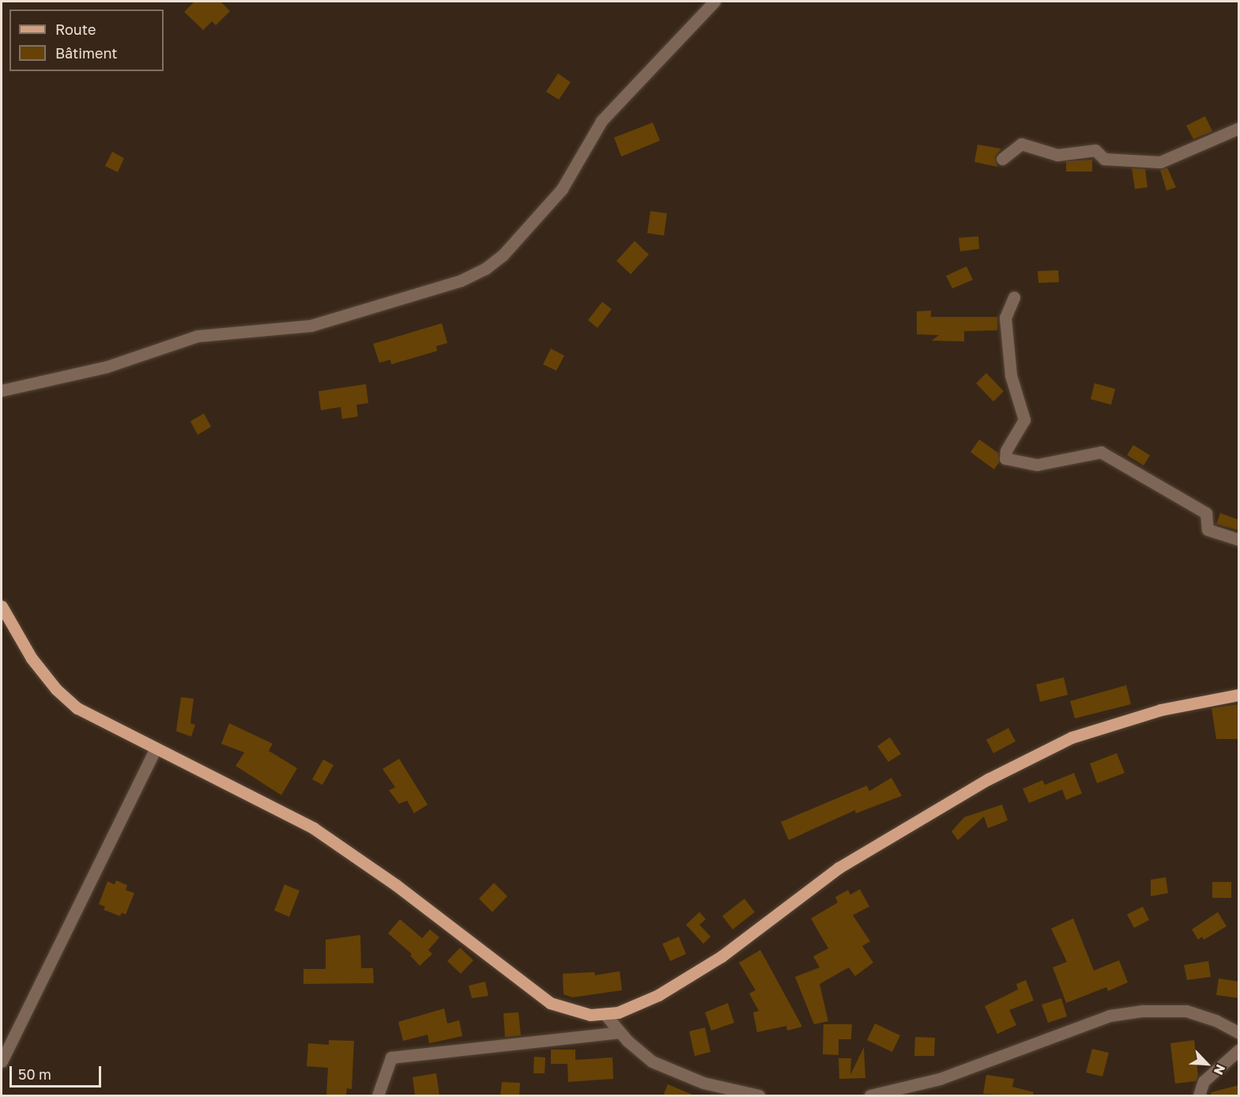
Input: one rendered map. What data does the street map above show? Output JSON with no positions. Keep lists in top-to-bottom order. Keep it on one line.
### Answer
{"legend":["Route","Bâtiment"],"scale_bar":"50 m","north":"bottom right"}
